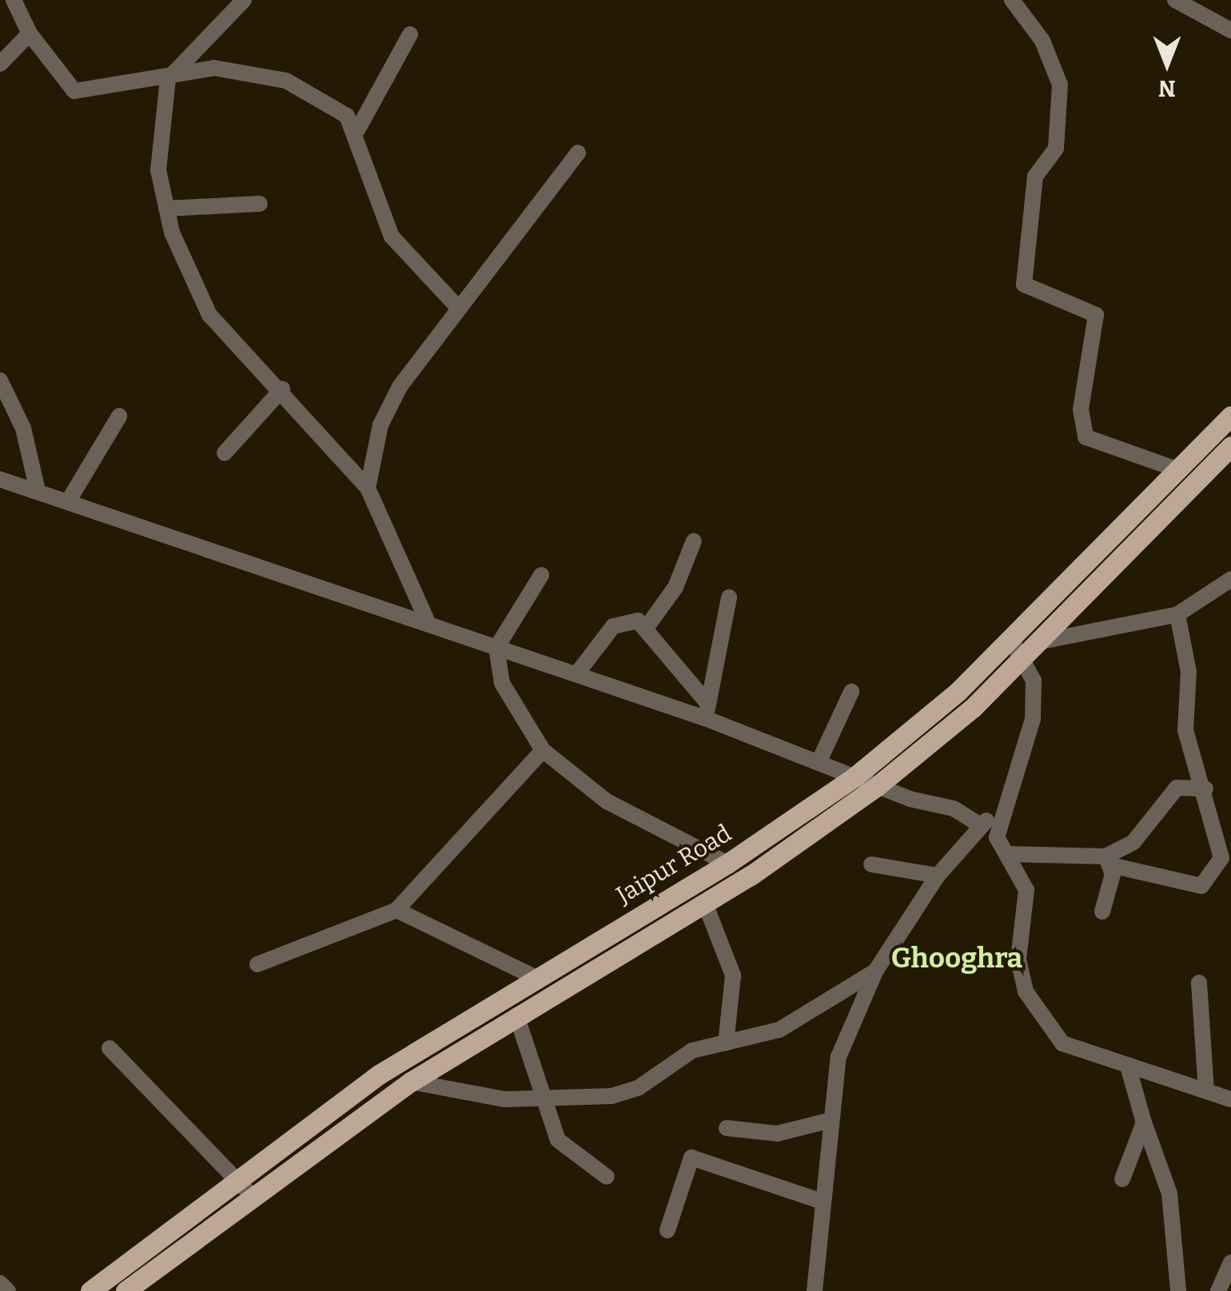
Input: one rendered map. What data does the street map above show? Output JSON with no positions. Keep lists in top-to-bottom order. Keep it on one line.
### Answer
{"streets":{"main road":["Jaipur Road"]},"districts":["Ghooghra"],"north":"bottom"}
